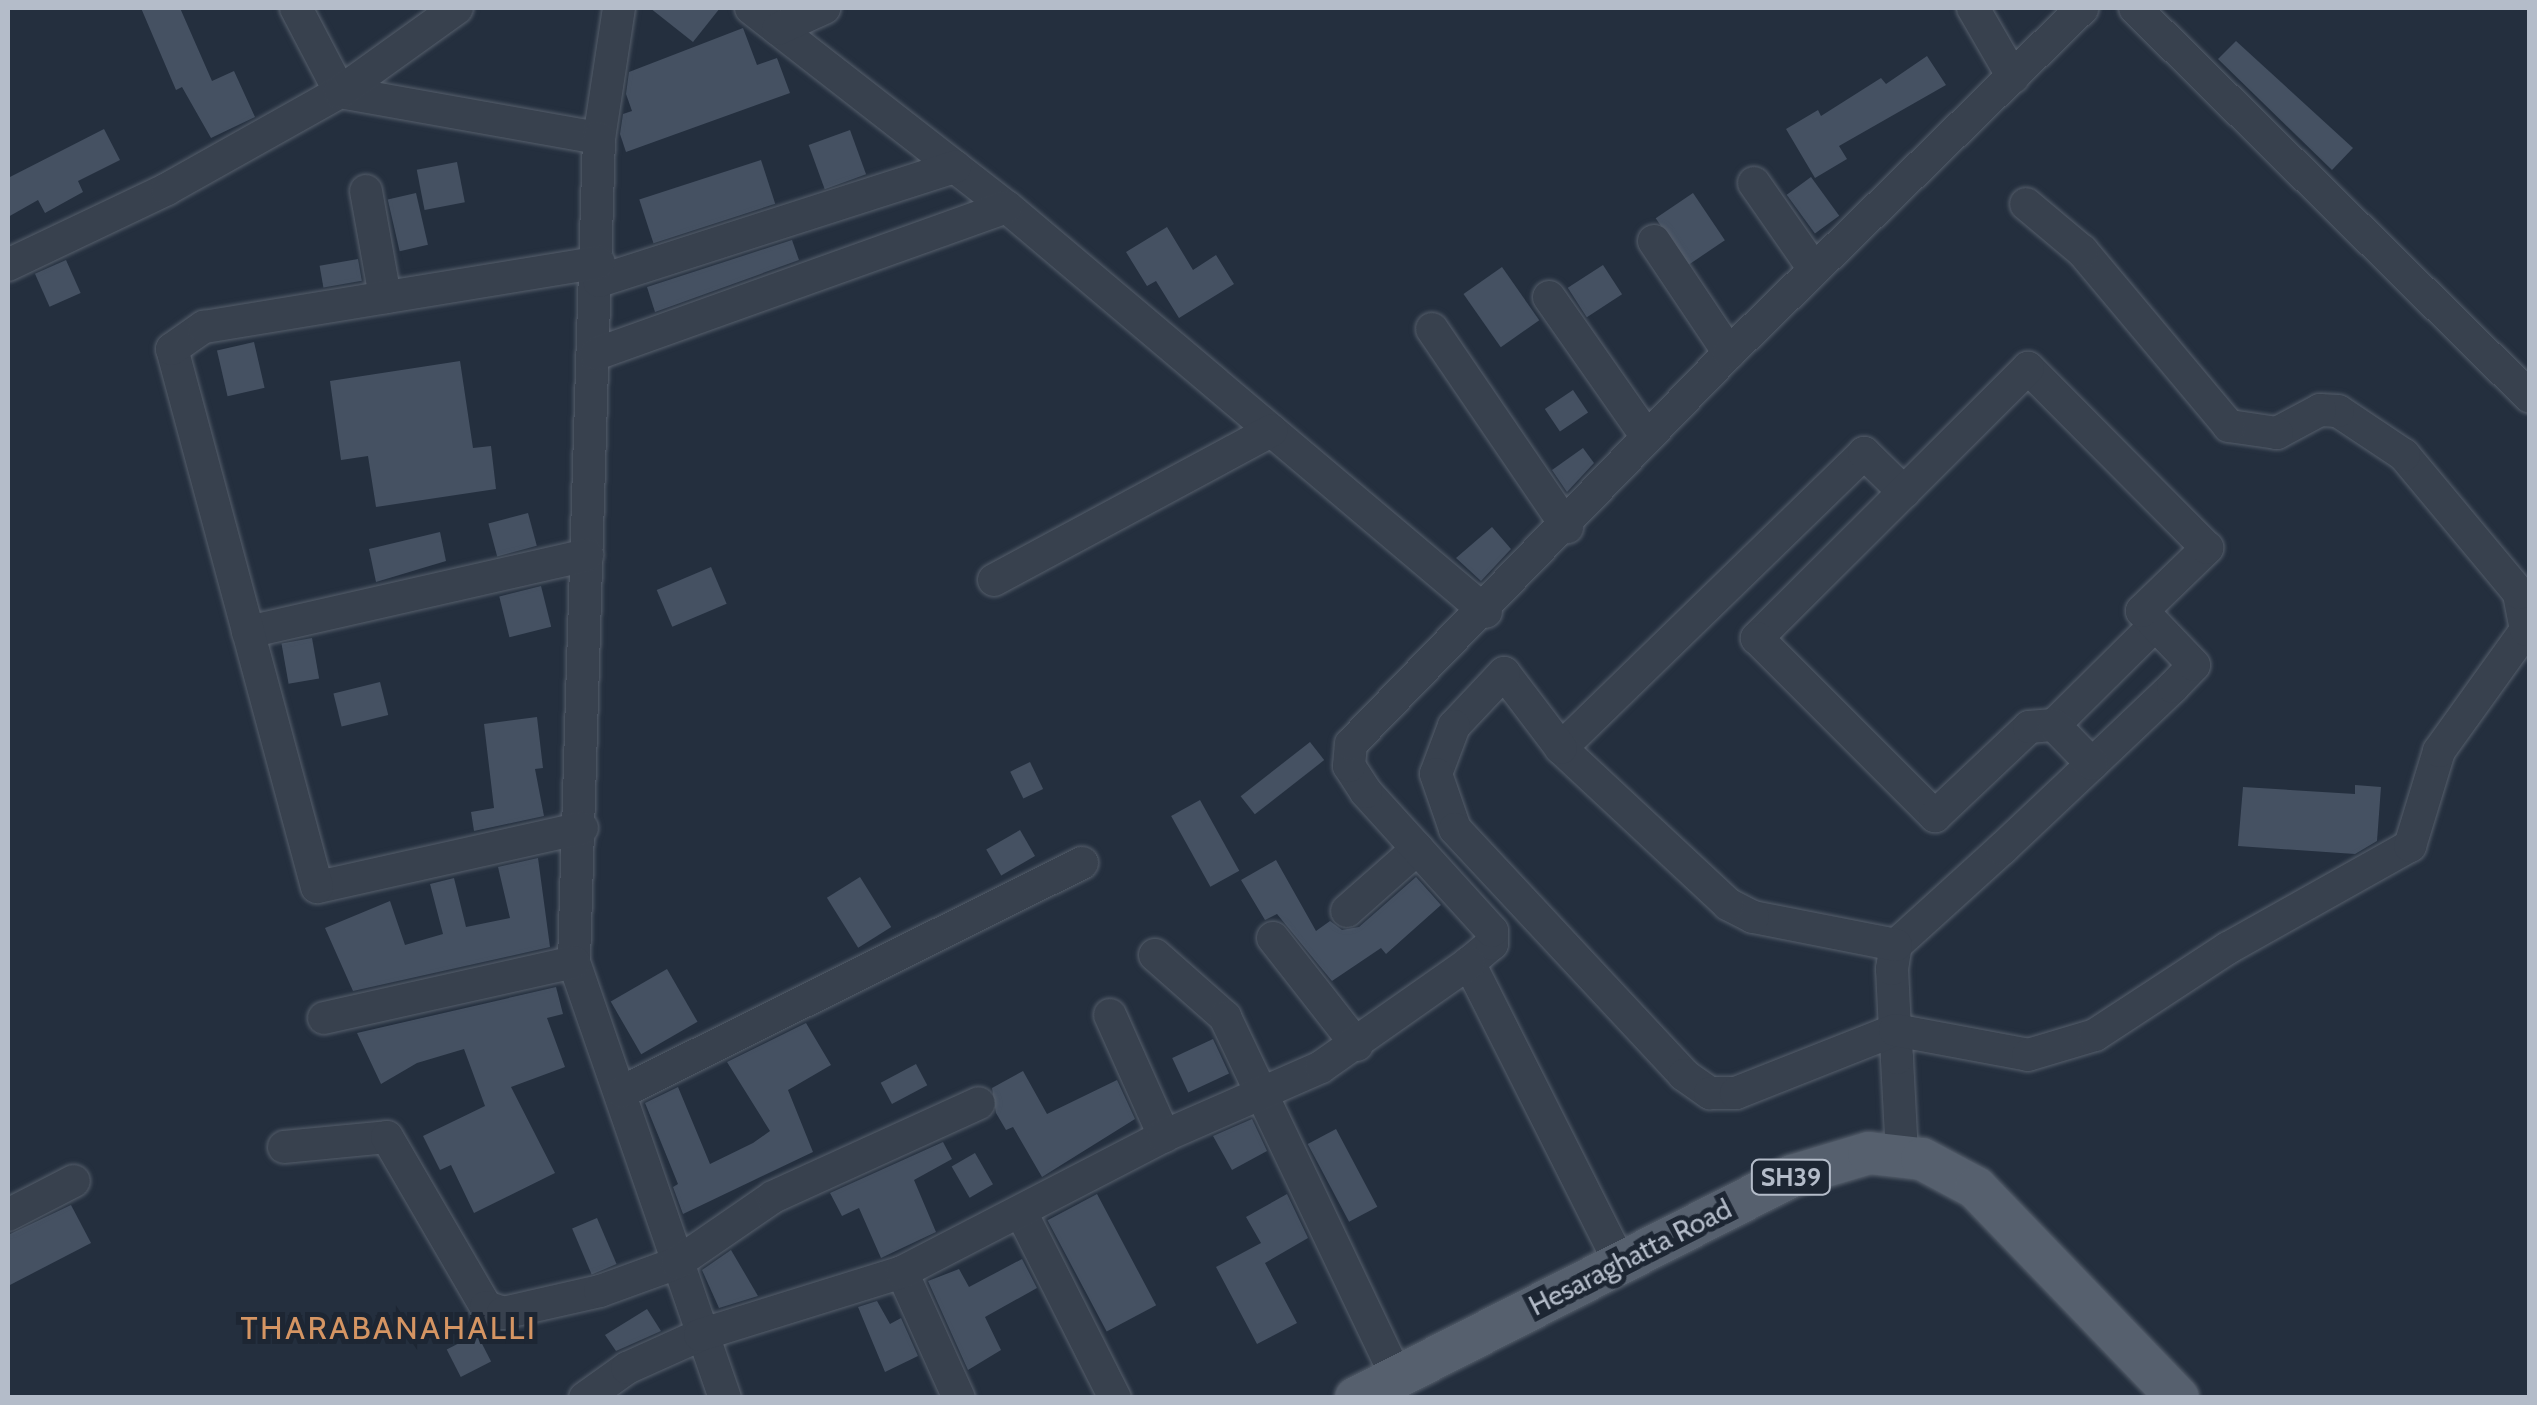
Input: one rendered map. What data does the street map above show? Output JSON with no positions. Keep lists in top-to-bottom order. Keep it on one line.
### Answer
{"streets":{"main road":["SH39","Hesaraghatta Road"]},"districts":["THARABANAHALLI"]}
